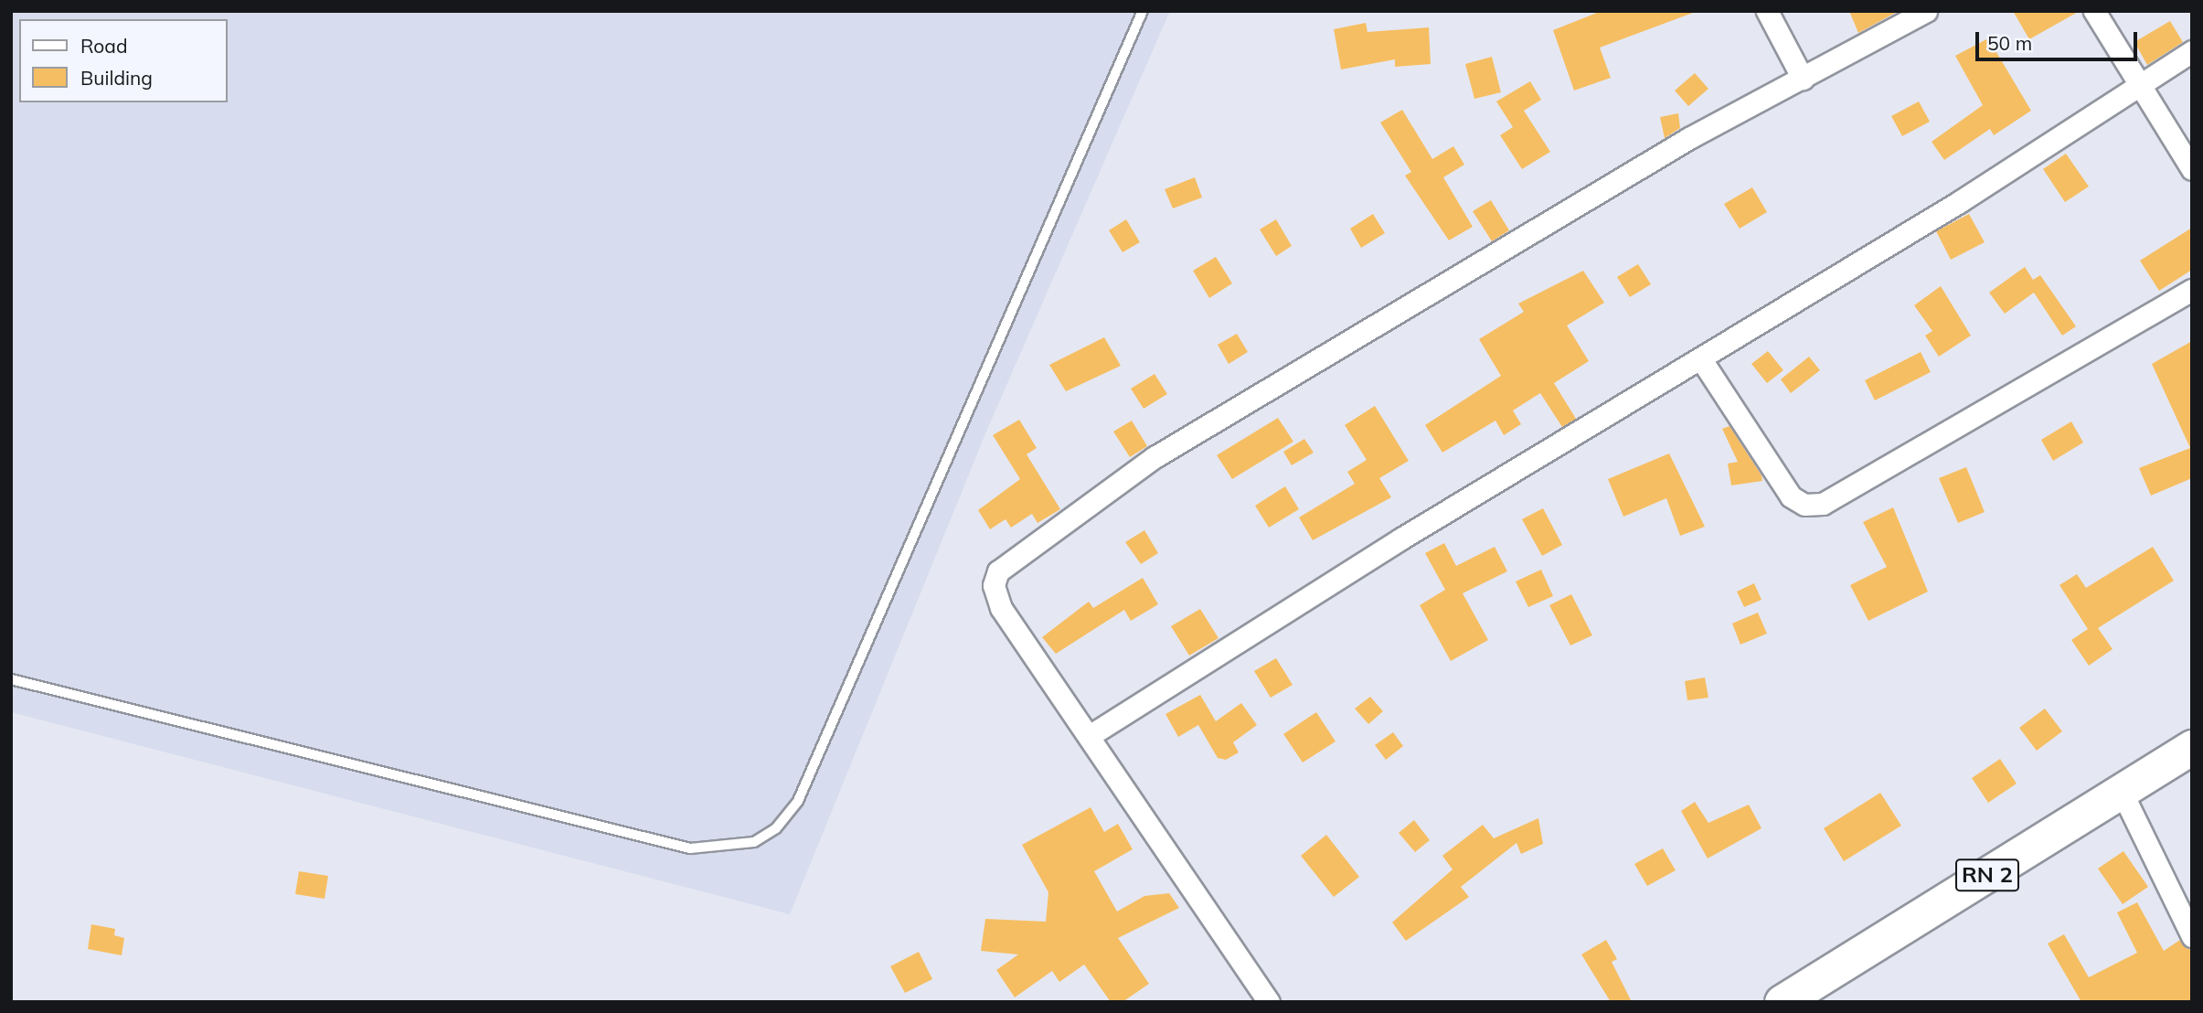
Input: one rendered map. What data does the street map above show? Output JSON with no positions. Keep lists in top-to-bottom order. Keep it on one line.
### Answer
{"streets":{"highway":["RN 2"]},"legend":["Road","Building"],"scale_bar":"50 m"}
